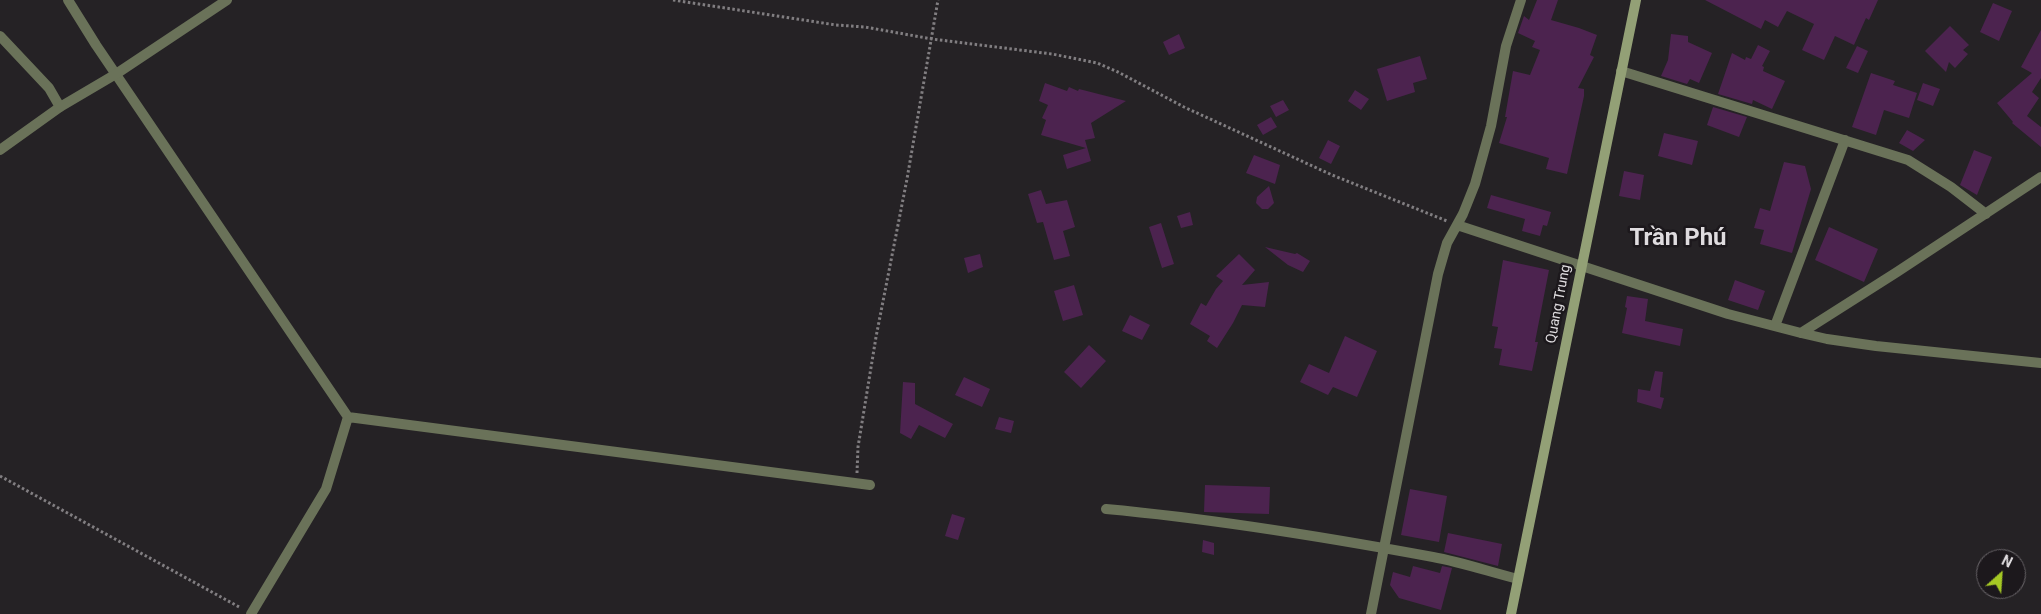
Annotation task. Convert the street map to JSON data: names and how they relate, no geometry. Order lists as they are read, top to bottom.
{
  "streets": {
    "main road": ["Quang Trung"]
  },
  "districts": ["Trần Phú"],
  "north": "top right"
}
